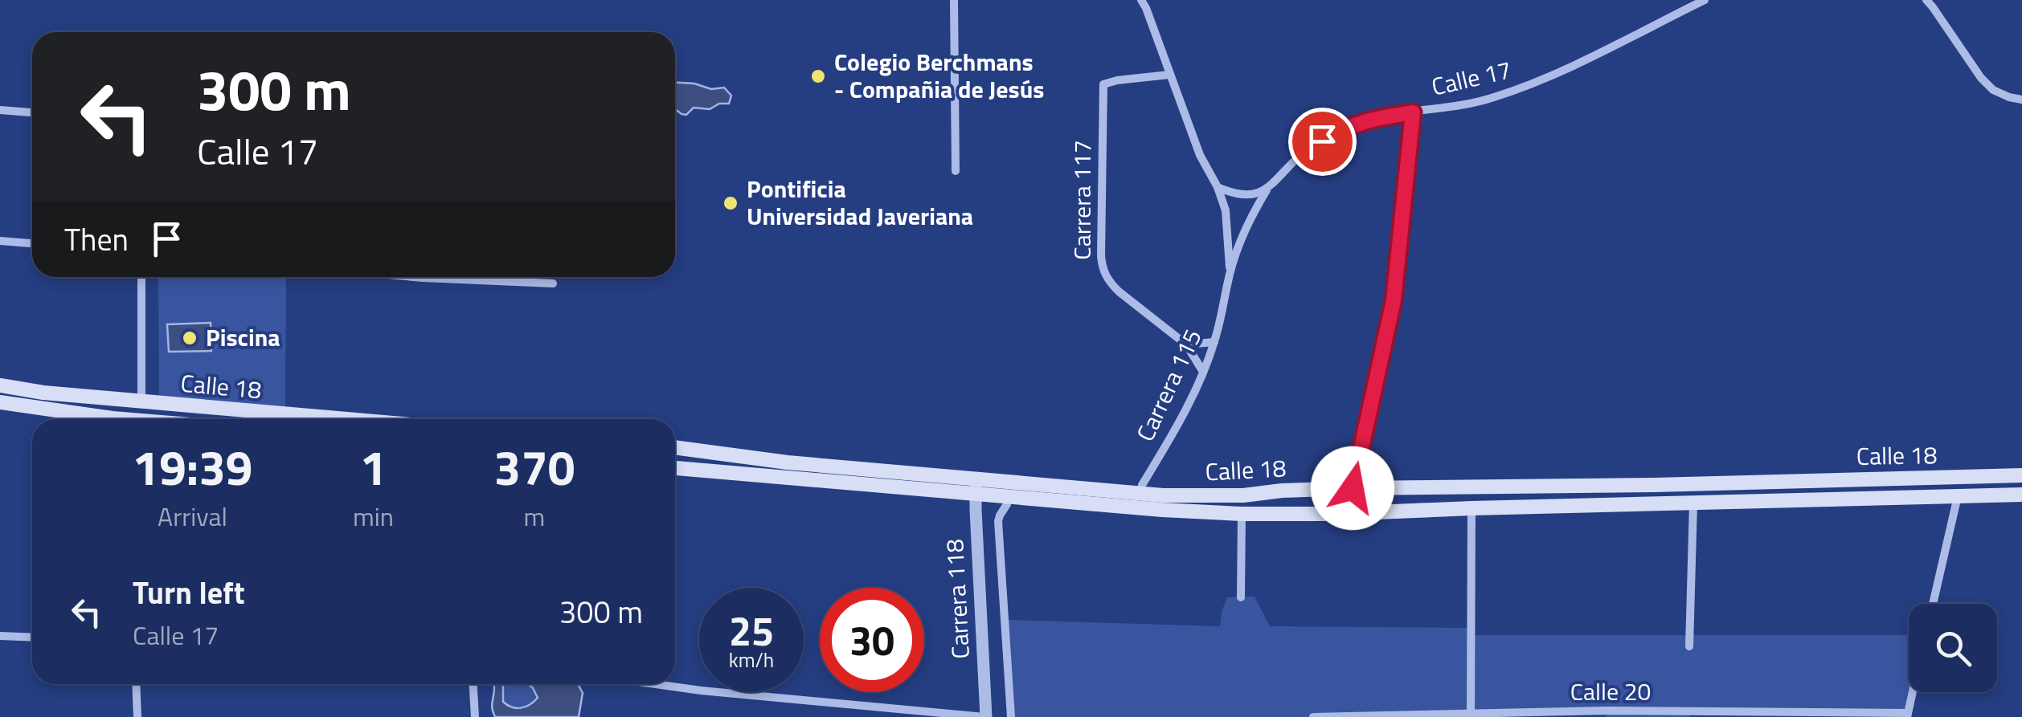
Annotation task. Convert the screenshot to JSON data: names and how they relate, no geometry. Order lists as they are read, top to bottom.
{
  "streets": {
    "main road": ["Calle 18"],
    "street": [
      "Calle 17",
      "Carrera 117",
      "Carrera 115",
      "Carrera 118",
      "Calle 20"
    ]
  },
  "crossings": [
    ["Calle 17", "Carrera 115"],
    ["Carrera 117", "Carrera 115"],
    ["Carrera 115", "Calle 18"],
    ["Calle 18", "Carrera 118"]
  ],
  "places": ["Colegio Berchmans - Compañia de Jesús", "Pontificia Universidad Javeriana", "Piscina"],
  "page": {
    "turn": ["300 m", "Calle 17"],
    "then": "Then",
    "eta": [
      "19:39",
      "Arrival",
      "1",
      "min",
      "370",
      "m"
    ],
    "list": [
      {
        "name": "Turn left",
        "note": "Calle 17",
        "value": "300 m"
      }
    ],
    "speed": "25 km/h",
    "limit": "30"
  }
}
